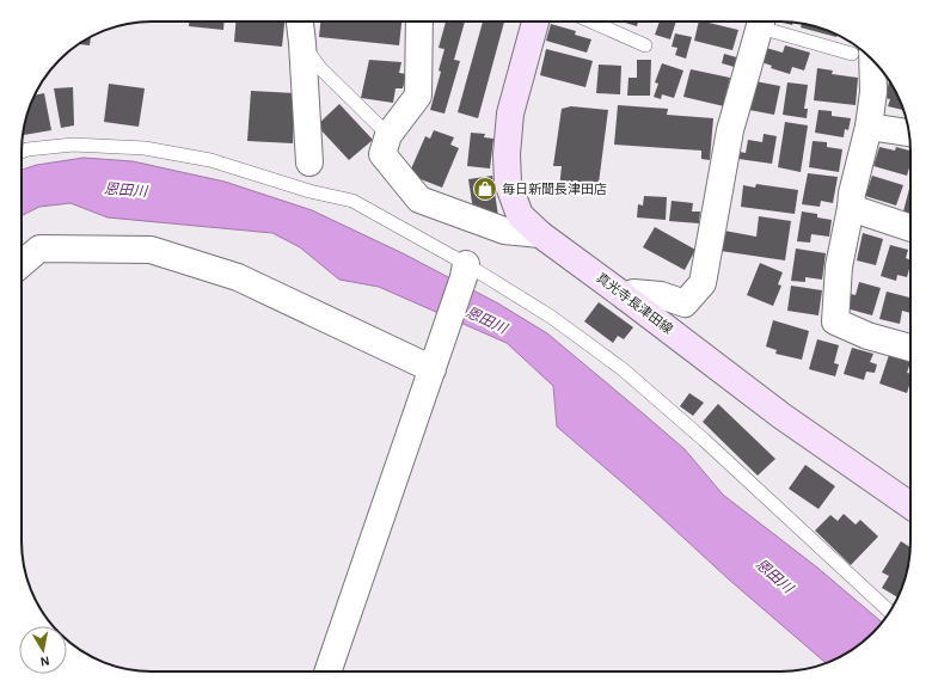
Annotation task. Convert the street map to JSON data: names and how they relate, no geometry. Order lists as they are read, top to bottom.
{
  "streets": {
    "main road": ["真光寺長津田線"]
  },
  "water": ["恩田川"],
  "places": {
    "shop": ["毎日新聞長津田店"]
  },
  "north": "bottom"
}
